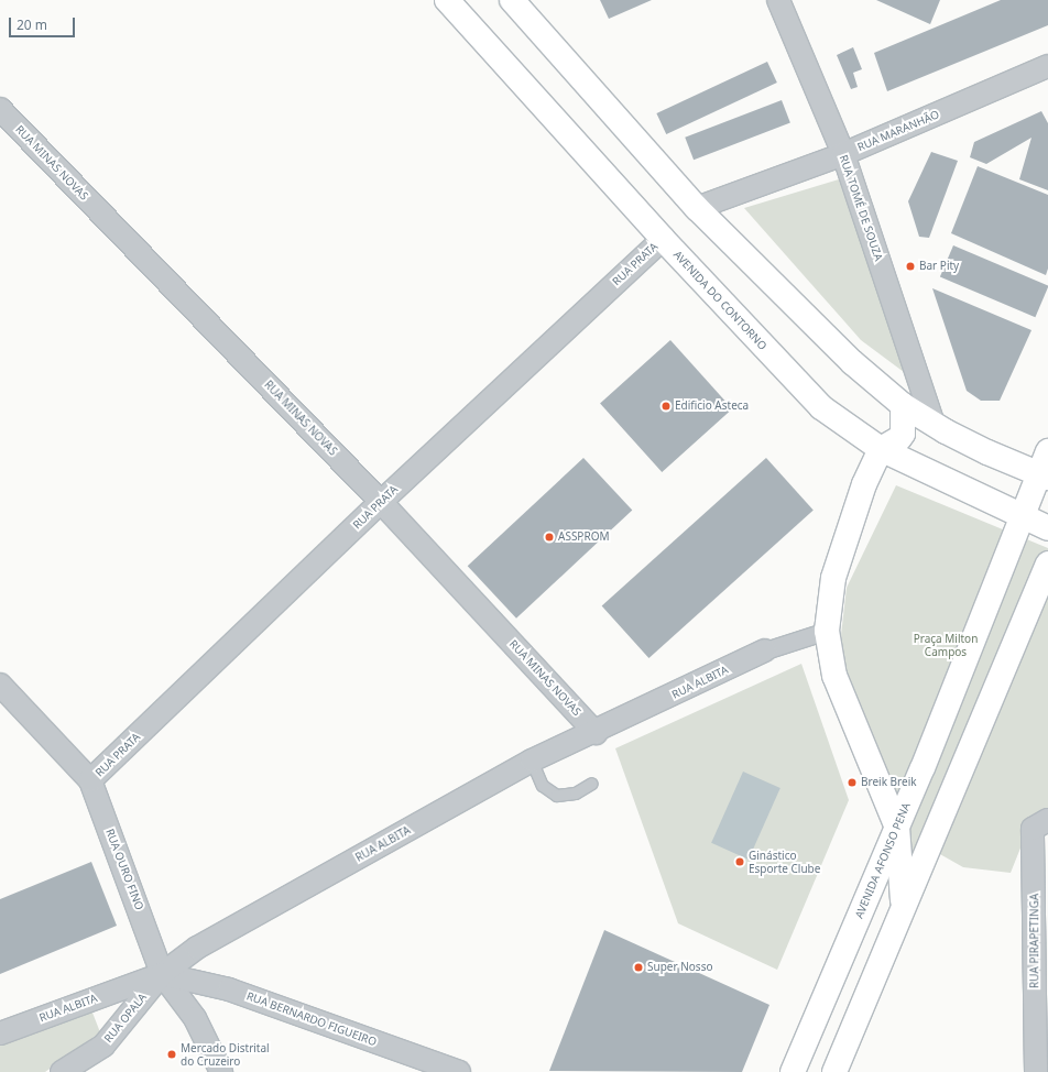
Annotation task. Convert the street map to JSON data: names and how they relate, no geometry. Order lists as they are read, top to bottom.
{
  "streets": {
    "main road": ["AVENIDA DO CONTORNO", "AVENIDA AFONSO PENA"],
    "street": [
      "RUA MARANHÃO",
      "RUA MINAS NOVAS",
      "RUA TOMÉ DE SOUZA",
      "RUA PRATA",
      "RUA ALBITA",
      "RUA OURO FINO",
      "RUA PIRAPETINGA",
      "RUA OPALA",
      "RUA BERNARDO FIGUEIRO"
    ]
  },
  "crossings": [
    ["RUA MARANHÃO", "RUA TOMÉ DE SOUZA"],
    ["RUA MINAS NOVAS", "RUA PRATA"],
    ["RUA MINAS NOVAS", "RUA ALBITA"],
    ["RUA PRATA", "AVENIDA DO CONTORNO"],
    ["RUA PRATA", "RUA OURO FINO"],
    ["AVENIDA DO CONTORNO", "AVENIDA AFONSO PENA"],
    ["RUA ALBITA", "RUA OURO FINO"],
    ["RUA ALBITA", "RUA OPALA"],
    ["RUA ALBITA", "RUA BERNARDO FIGUEIRO"],
    ["RUA OURO FINO", "RUA OPALA"],
    ["RUA OURO FINO", "RUA BERNARDO FIGUEIRO"],
    ["RUA OPALA", "RUA BERNARDO FIGUEIRO"]
  ],
  "parks": ["Praça Milton Campos"],
  "places": [
    "Bar Pity",
    "Edificio Asteca",
    "ASSPROM",
    "Breik Breik",
    "Ginástico Esporte Clube",
    "Super Nosso",
    "Mercado Distrital do Cruzeiro"
  ],
  "scale_bar": "20 m"
}
